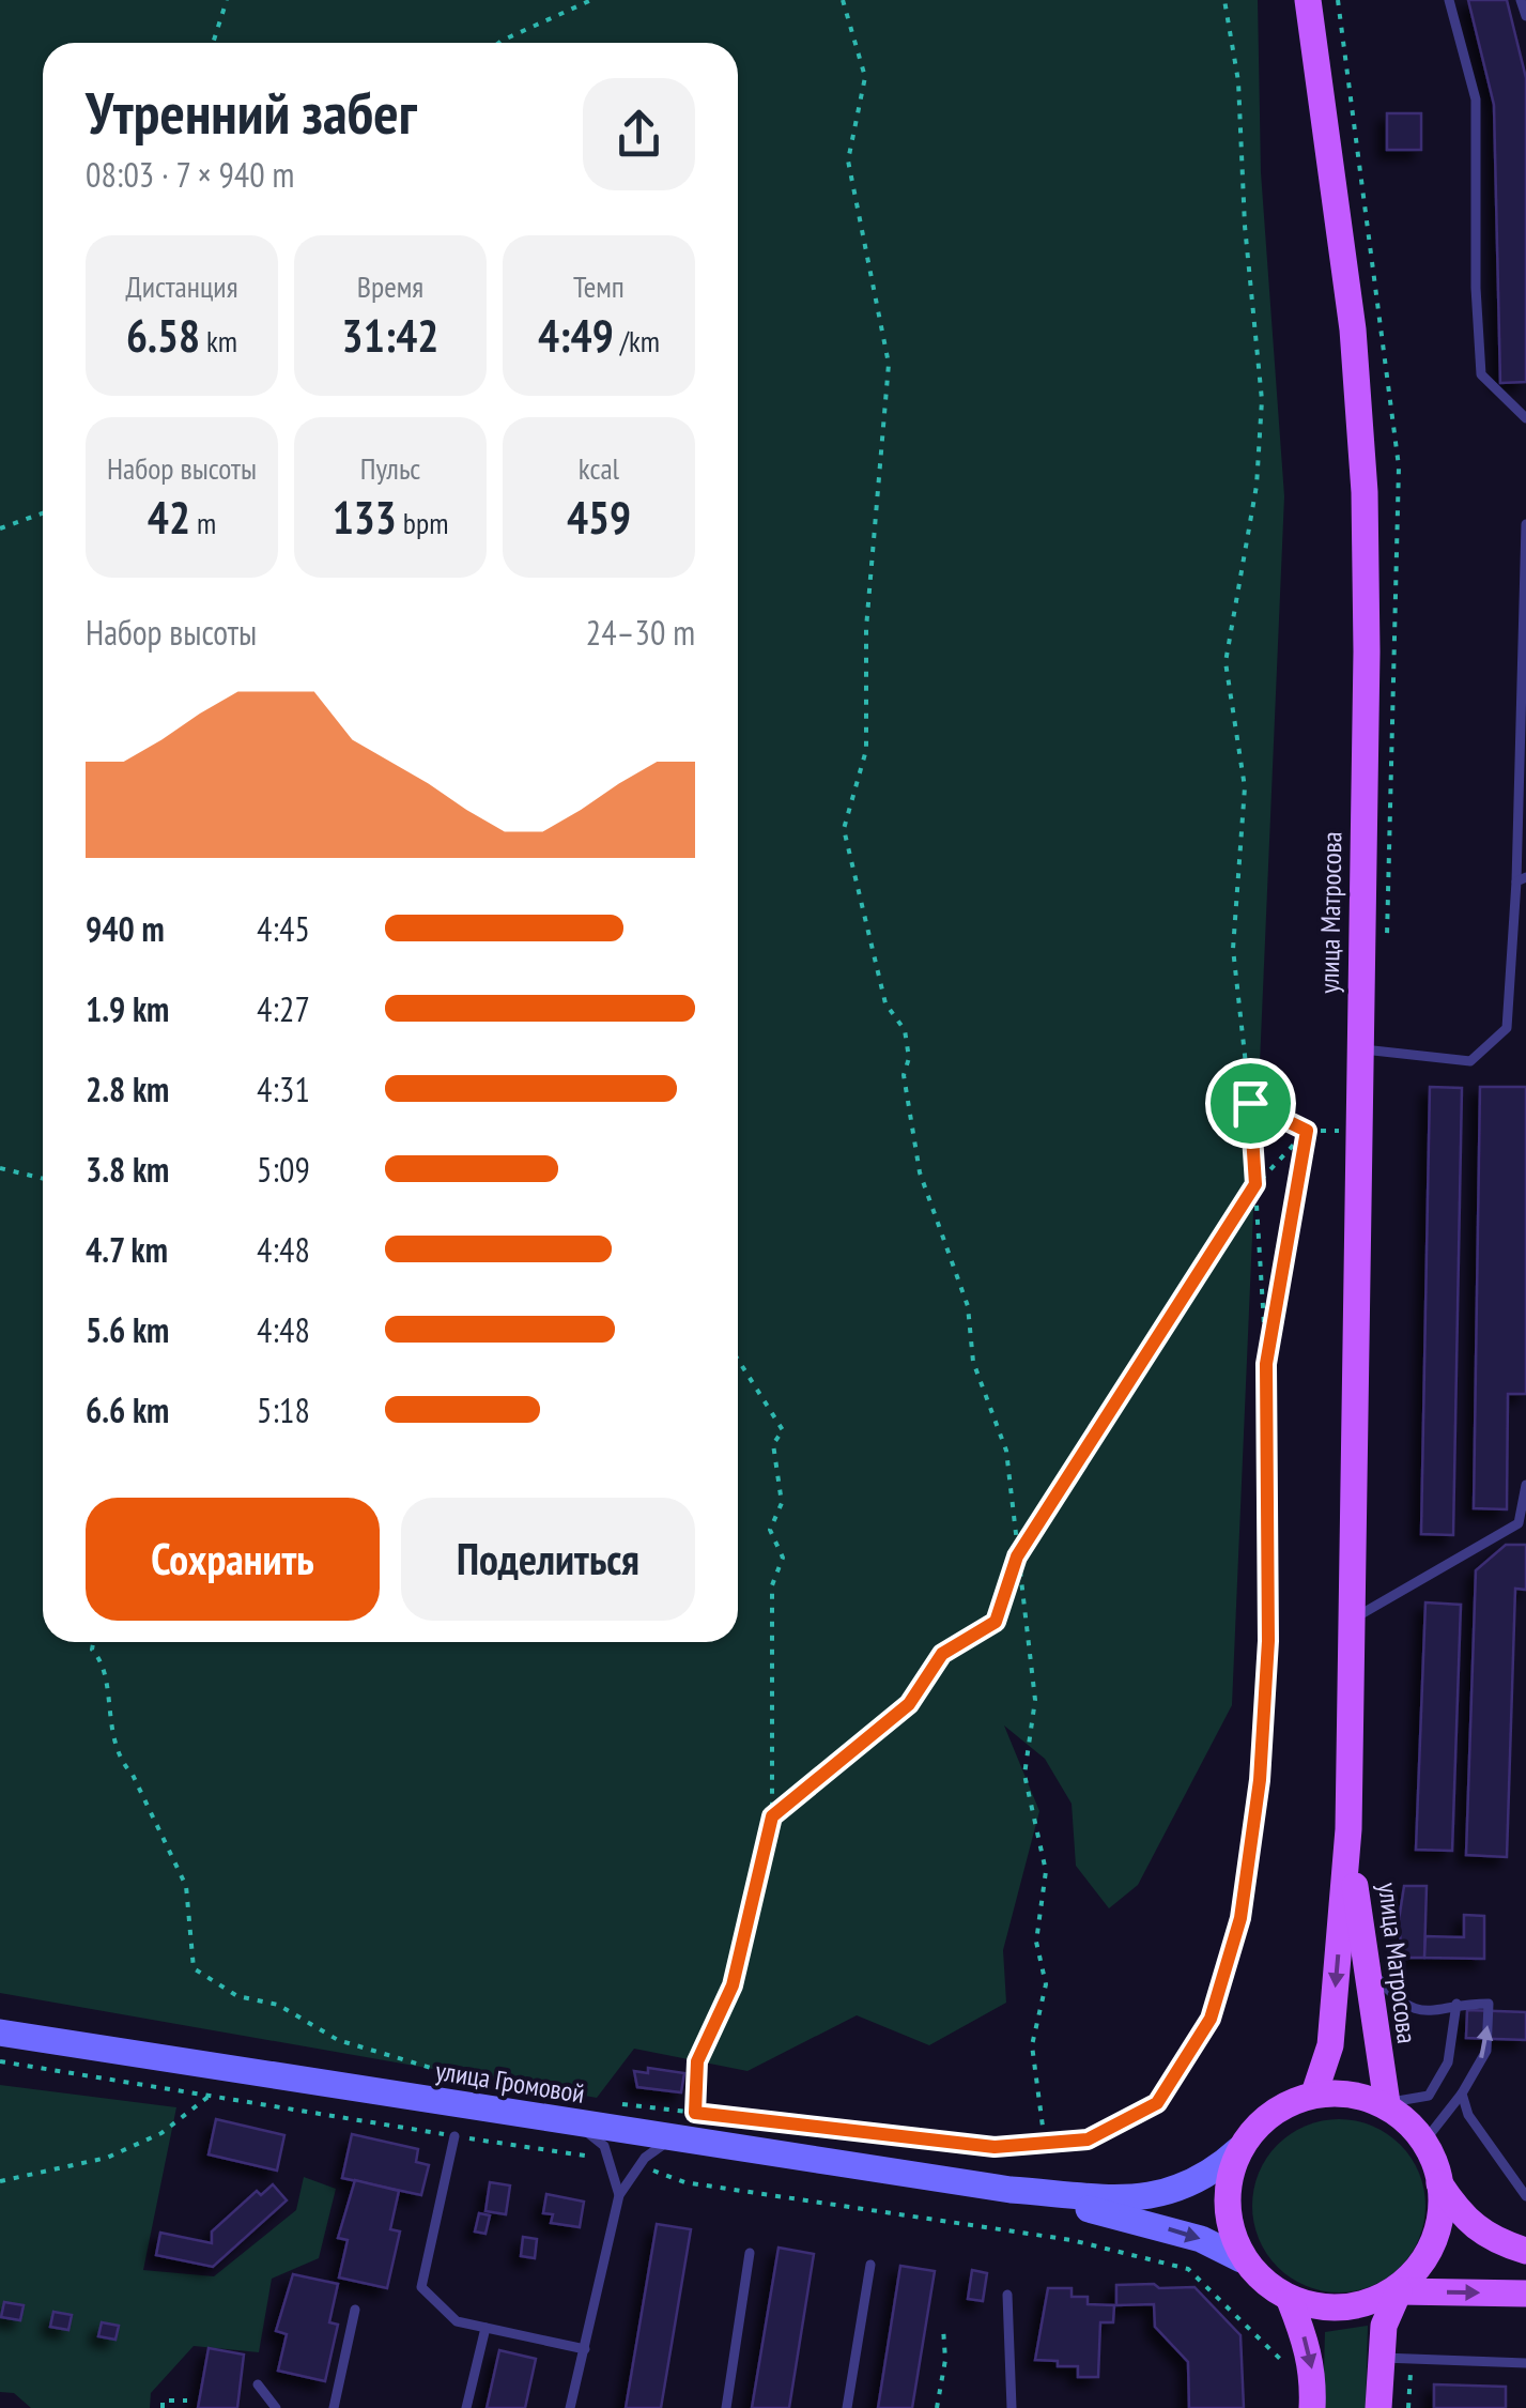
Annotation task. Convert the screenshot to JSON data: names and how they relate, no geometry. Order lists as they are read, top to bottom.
{
  "streets": {
    "main road": ["улица Матросова", "улица Громовой"]
  },
  "crossings": [
    ["улица Матросова", "улица Громовой"]
  ],
  "page": {
    "heading": ["Утренний забег", "08:03 · 7 × 940 m"],
    "stats": [
      ["Дистанция", "6.58 km"],
      ["Время", "31:42"],
      ["Темп", "4:49 /km"],
      ["Набор высоты", "42 m"],
      ["Пульс", "133 bpm"],
      ["kcal", "459"]
    ],
    "chart": ["Набор высоты", "24–30 m"],
    "list": [
      {
        "name": "940 m",
        "note": "4:45"
      },
      {
        "name": "1.9 km",
        "note": "4:27"
      },
      {
        "name": "2.8 km",
        "note": "4:31"
      },
      {
        "name": "3.8 km",
        "note": "5:09"
      },
      {
        "name": "4.7 km",
        "note": "4:48"
      },
      {
        "name": "5.6 km",
        "note": "4:48"
      },
      {
        "name": "6.6 km",
        "note": "5:18"
      }
    ],
    "buttons": ["Сохранить", "Поделиться"]
  }
}
